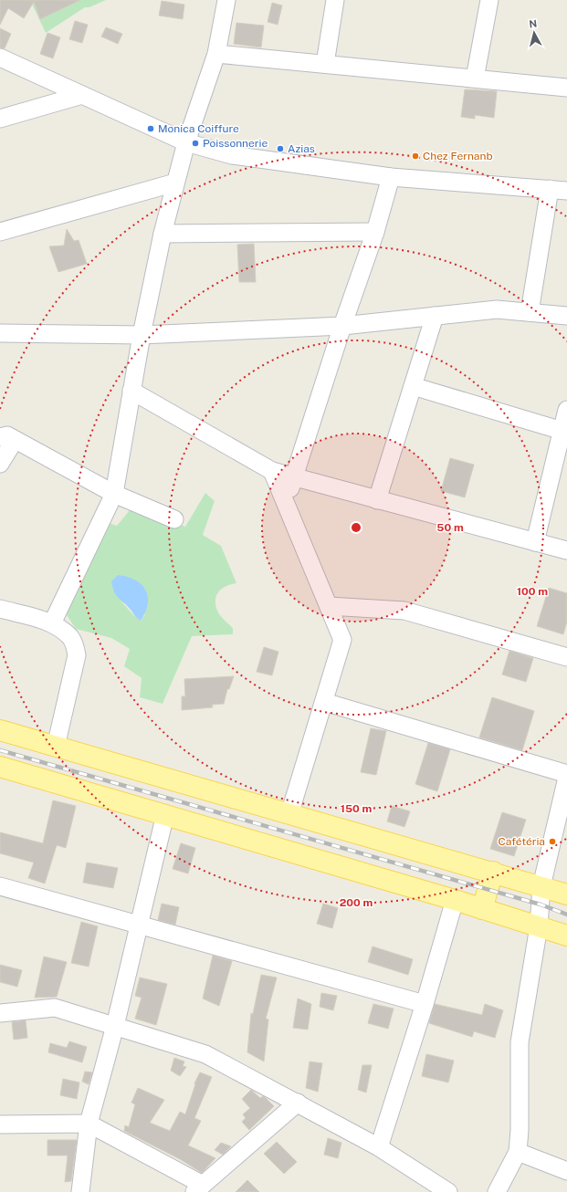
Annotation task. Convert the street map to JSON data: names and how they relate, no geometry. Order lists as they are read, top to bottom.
{
  "places": [
    "Monica Coiffure",
    "Poissonnerie",
    "Azias",
    "Chez Fernanb",
    "Cafétéria"
  ],
  "north": "top",
  "rings": [
    "50 m",
    "100 m",
    "150 m",
    "200 m"
  ]
}
